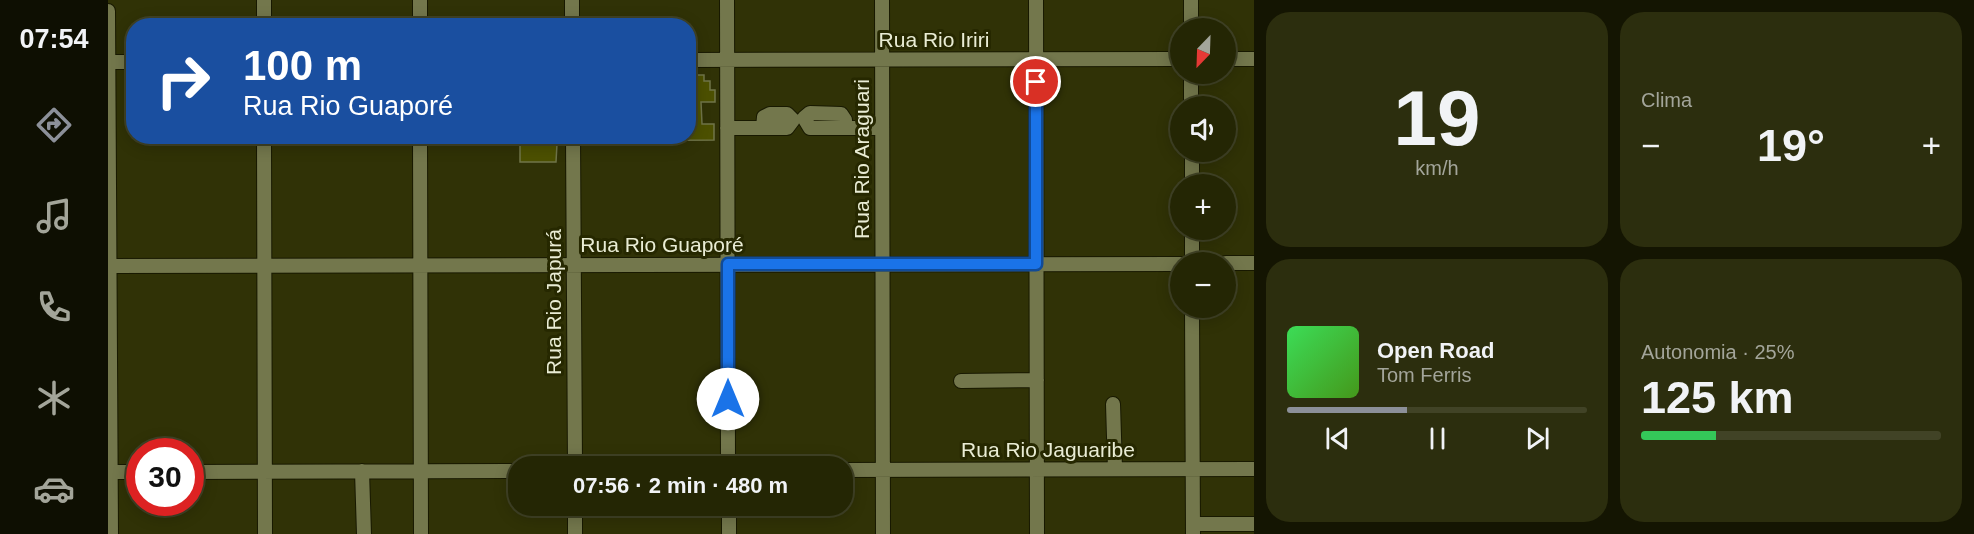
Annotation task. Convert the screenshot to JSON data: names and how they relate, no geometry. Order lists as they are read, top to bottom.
{
  "streets": {
    "street": [
      "Rua Rio Iriri",
      "Rua Rio Araguari",
      "Rua Rio Guaporé",
      "Rua Rio Japurá",
      "Rua Rio Jaguaribe"
    ]
  },
  "crossings": [
    ["Rua Rio Iriri", "Rua Rio Araguari"],
    ["Rua Rio Araguari", "Rua Rio Guaporé"],
    ["Rua Rio Araguari", "Rua Rio Jaguaribe"],
    ["Rua Rio Guaporé", "Rua Rio Japurá"]
  ],
  "north": "bottom left",
  "page": {
    "tabs": "07:54",
    "tile": [
      ["19", "km/h"],
      "Clima",
      ["Autonomia · 25%", "125 km"]
    ],
    "map_buttons": ["+", "−"],
    "turn": ["100 m", "Rua Rio Guaporé"],
    "heat": ["−", "19°", "+"],
    "song": ["Open Road", "Tom Ferris"],
    "limit": "30",
    "trip": "07:56 · 2 min · 480 m"
  }
}
